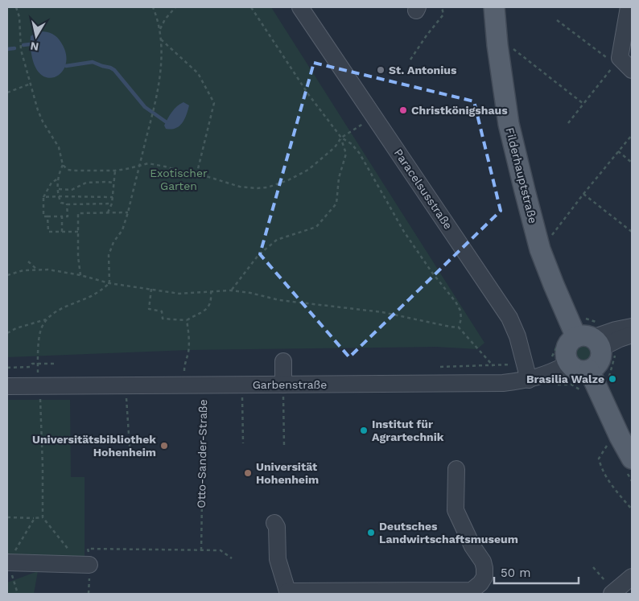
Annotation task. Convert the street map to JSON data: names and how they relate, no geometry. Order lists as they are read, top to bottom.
{
  "streets": {
    "main road": ["Filderhauptstraße"],
    "street": ["Paracelsusstraße", "Garbenstraße"],
    "path": ["Otto-Sander-Straße"]
  },
  "crossings": [
    ["Filderhauptstraße", "Garbenstraße"],
    ["Paracelsusstraße", "Garbenstraße"],
    ["Garbenstraße", "Otto-Sander-Straße"]
  ],
  "parks": ["Exotischer Garten"],
  "places": [
    "St. Antonius",
    "Christkönigshaus",
    "Brasilia Walze",
    "Institut für Agrartechnik",
    "Universitätsbibliothek Hohenheim",
    "Universität Hohenheim",
    "Deutsches Landwirtschaftsmuseum"
  ],
  "scale_bar": "50 m",
  "north": "bottom"
}
